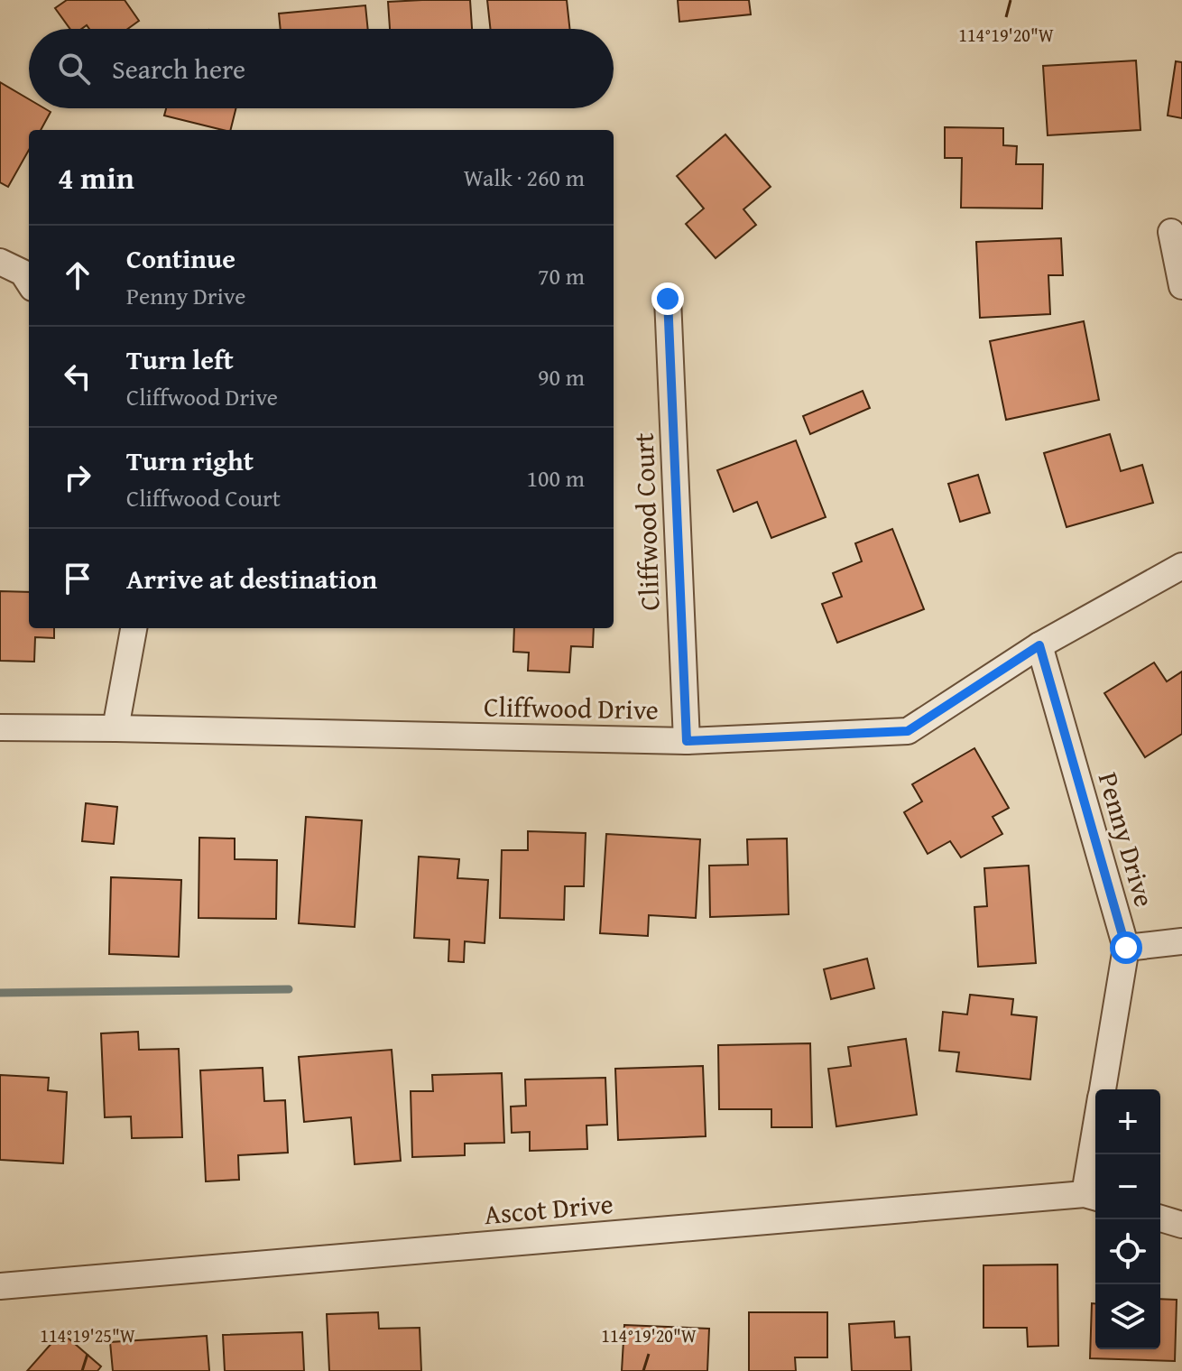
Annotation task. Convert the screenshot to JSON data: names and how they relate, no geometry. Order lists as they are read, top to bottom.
{
  "streets": {
    "street": [
      "Cliffwood Court",
      "Cliffwood Drive",
      "Penny Drive",
      "Ascot Drive"
    ]
  },
  "crossings": [
    ["Cliffwood Court", "Cliffwood Drive"],
    ["Cliffwood Drive", "Penny Drive"],
    ["Penny Drive", "Ascot Drive"]
  ],
  "page": {
    "search": "Search here",
    "heading": ["4 min", "Walk · 260 m"],
    "list": [
      ["Continue", "Penny Drive", "70 m"],
      ["Turn left", "Cliffwood Drive", "90 m"],
      ["Turn right", "Cliffwood Court", "100 m"],
      "Arrive at destination"
    ],
    "map_buttons": ["+", "−"]
  },
  "coordinates": ["114°19'20\"W", "114°19'25\"W"]
}
